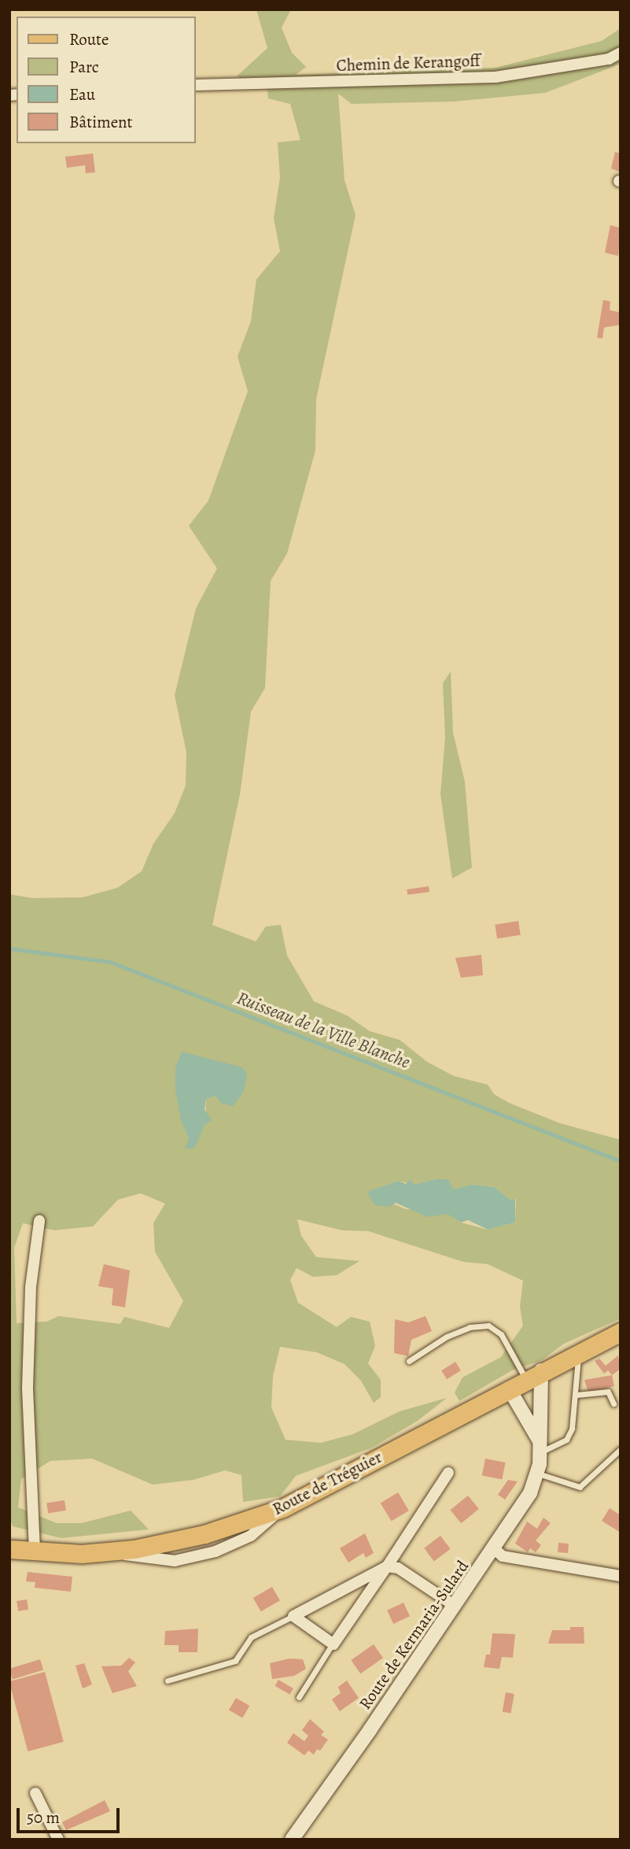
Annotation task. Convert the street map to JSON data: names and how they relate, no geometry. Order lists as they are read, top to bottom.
{
  "streets": {
    "main road": ["Route de Tréguier"],
    "street": ["Chemin de Kerangoff", "Route de Kermaria-Sulard"]
  },
  "crossings": [
    ["Route de Tréguier", "Route de Kermaria-Sulard"]
  ],
  "water": ["Ruisseau de la Ville Blanche"],
  "legend": [
    "Route",
    "Parc",
    "Eau",
    "Bâtiment"
  ],
  "scale_bar": "50 m"
}
